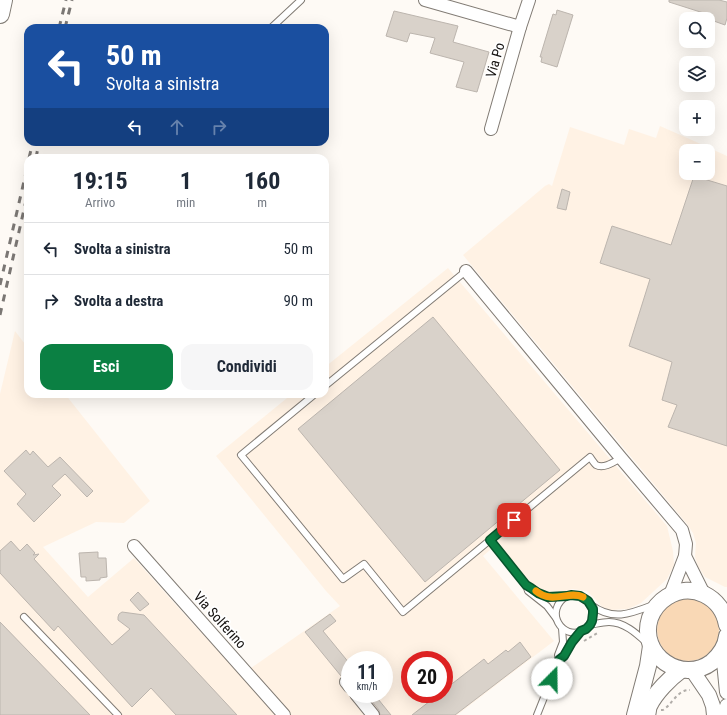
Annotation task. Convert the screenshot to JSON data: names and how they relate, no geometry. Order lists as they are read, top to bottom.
{
  "streets": {
    "street": ["Via Po", "Via Solferino"]
  },
  "page": {
    "map_buttons": ["+", "−"],
    "turn": ["50 m", "Svolta a sinistra"],
    "eta": [
      "19:15",
      "Arrivo",
      "1",
      "min",
      "160",
      "m"
    ],
    "list": [
      {
        "name": "Svolta a sinistra",
        "value": "50 m"
      },
      {
        "name": "Svolta a destra",
        "value": "90 m"
      }
    ],
    "buttons": ["Esci", "Condividi"],
    "speed": "11 km/h",
    "limit": "20"
  }
}
